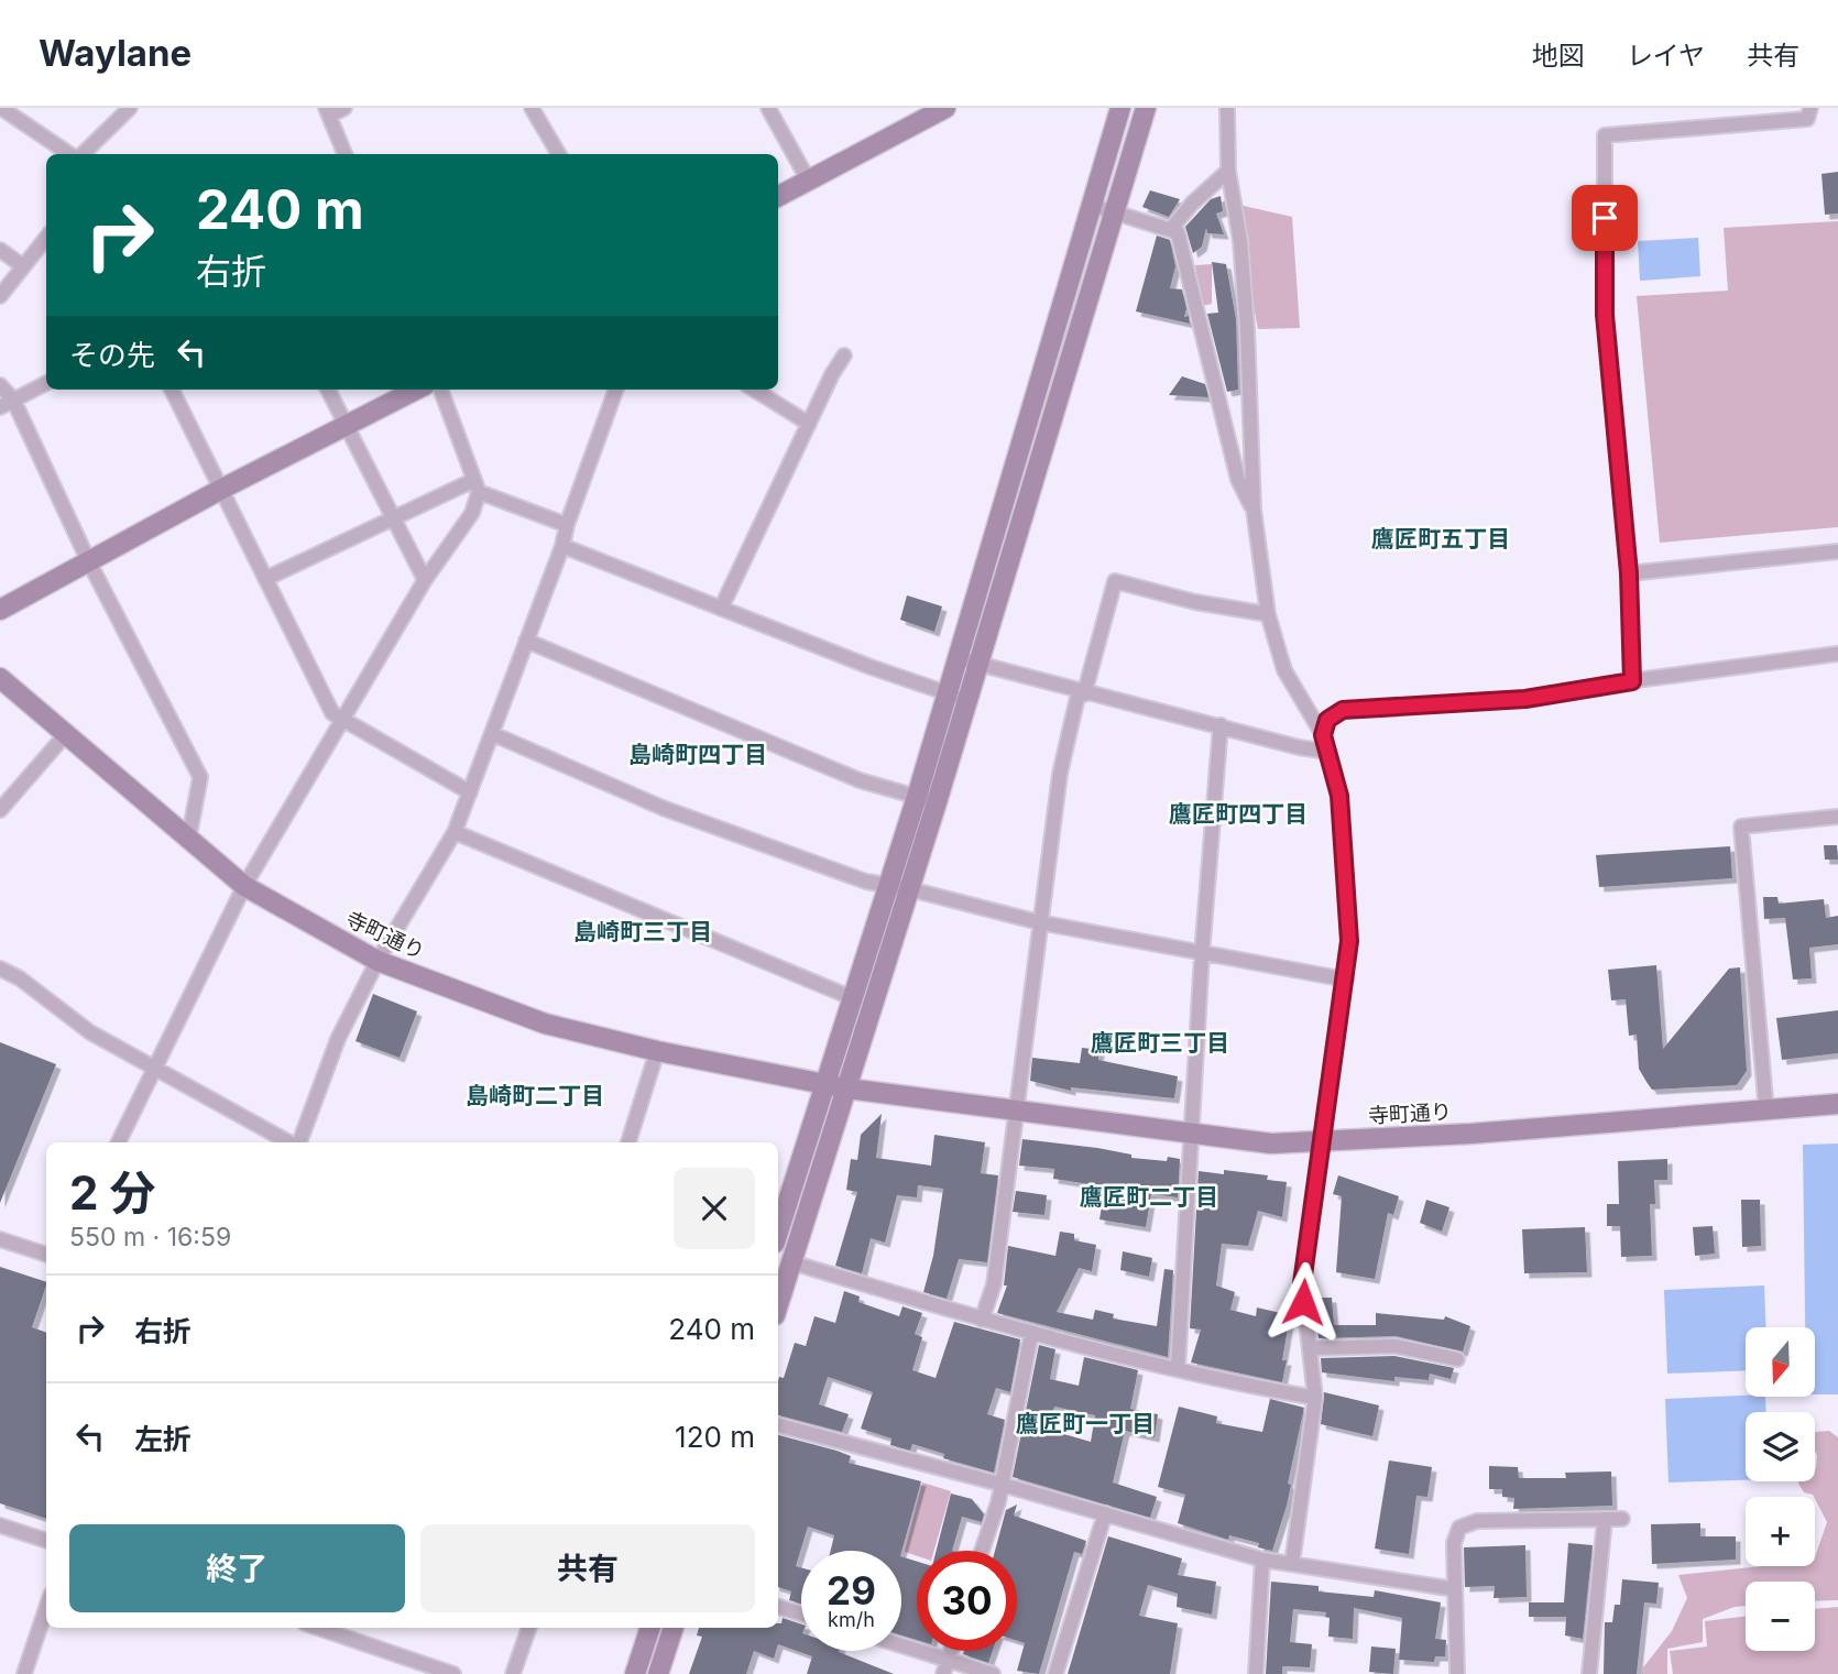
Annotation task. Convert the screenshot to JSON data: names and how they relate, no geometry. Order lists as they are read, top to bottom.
{
  "streets": {
    "street": ["寺町通り"]
  },
  "districts": [
    "鷹匠町五丁目",
    "島崎町四丁目",
    "鷹匠町四丁目",
    "島崎町三丁目",
    "鷹匠町三丁目",
    "島崎町二丁目",
    "鷹匠町二丁目",
    "鷹匠町一丁目"
  ],
  "north": "bottom",
  "page": {
    "header": "Waylane",
    "nav": ["地図", "レイヤ", "共有"],
    "turn": ["240 m", "右折"],
    "then": "その先",
    "heading": ["2 分", "550 m · 16:59"],
    "list": [
      {
        "name": "右折",
        "value": "240 m"
      },
      {
        "name": "左折",
        "value": "120 m"
      }
    ],
    "map_buttons": ["+", "−"],
    "buttons": ["終了", "共有"],
    "speed": "29 km/h",
    "limit": "30"
  }
}
